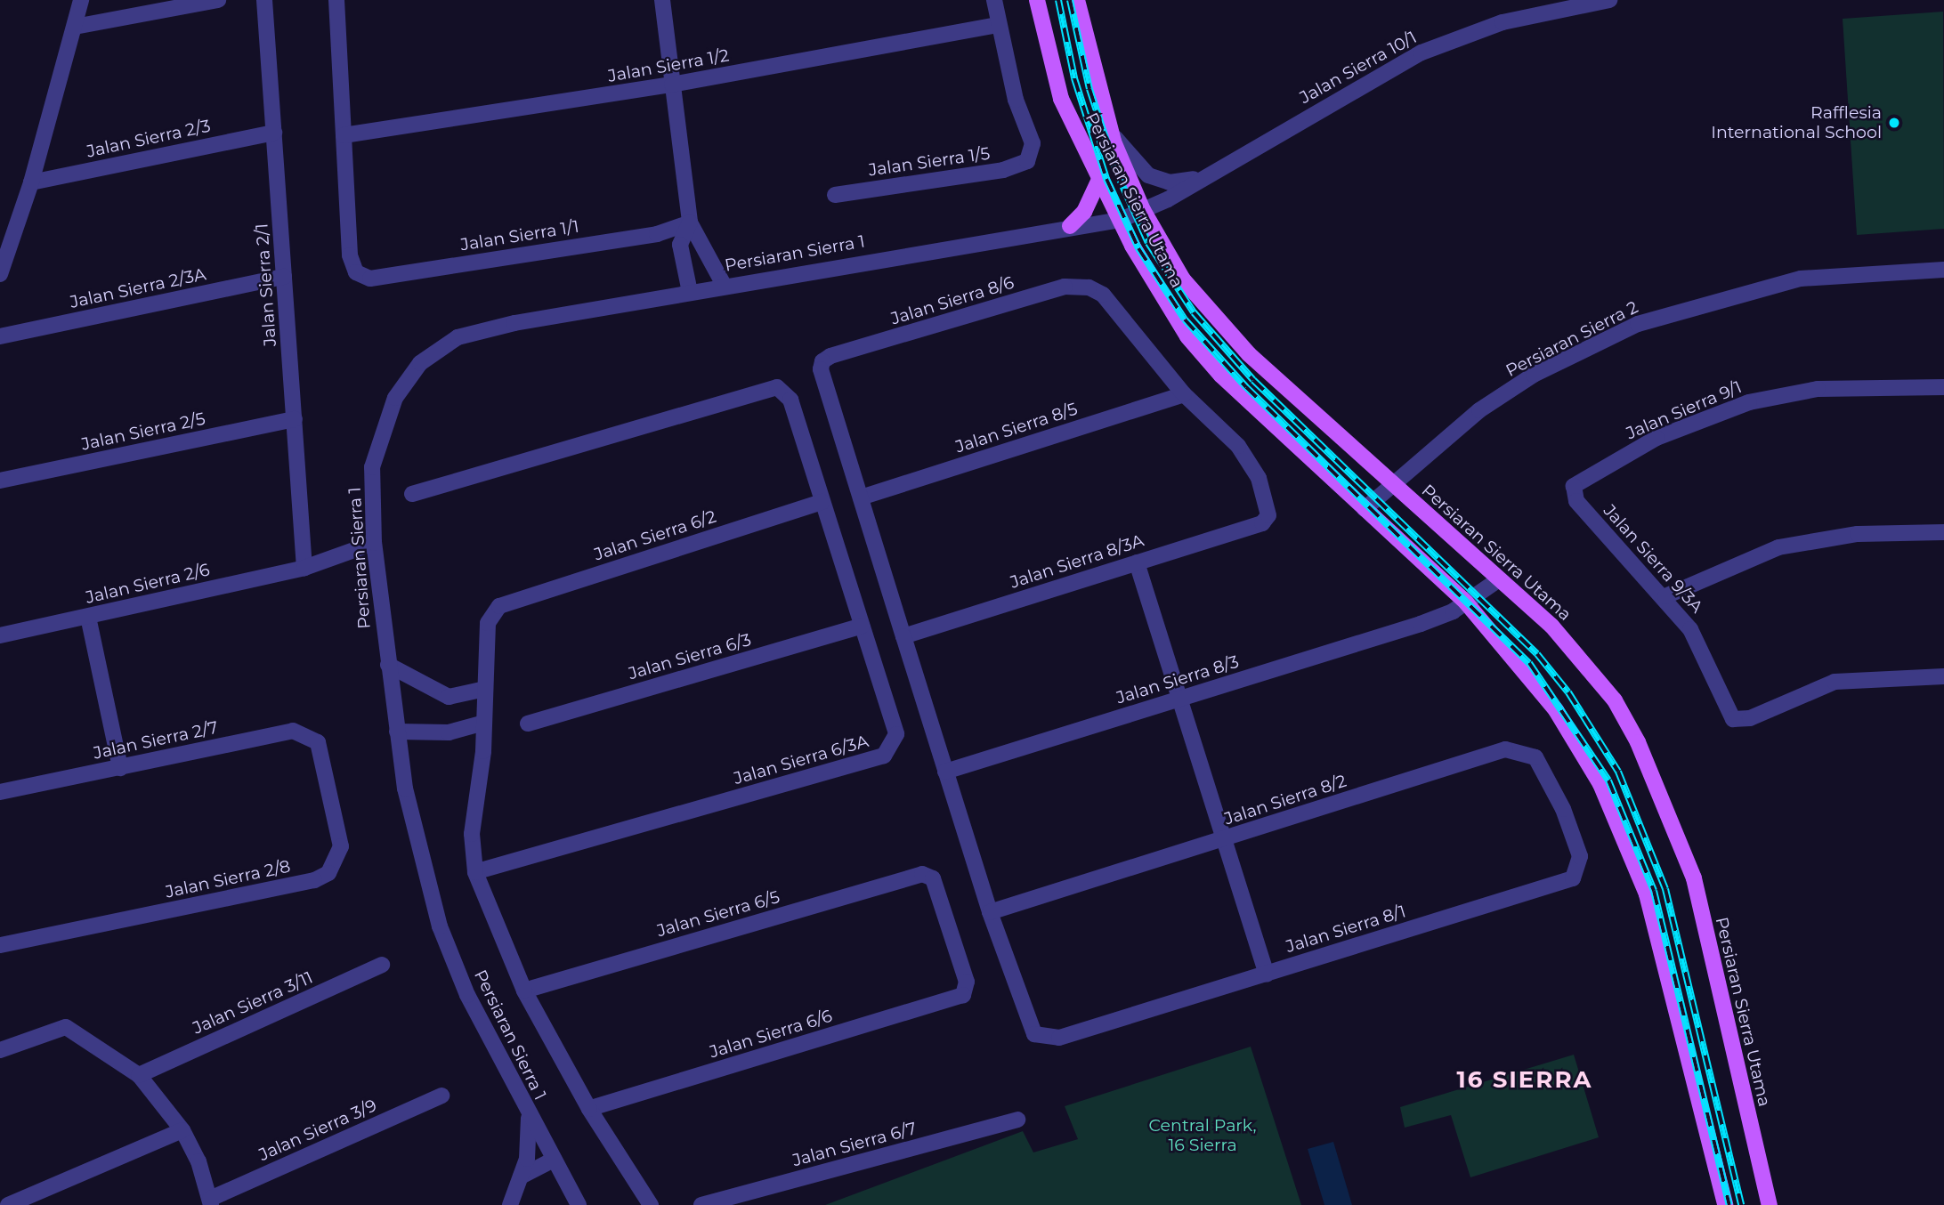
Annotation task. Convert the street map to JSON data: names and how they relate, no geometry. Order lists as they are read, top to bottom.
{
  "streets": {
    "main road": ["Persiaran Sierra Utama"],
    "street": [
      "Jalan Sierra 1/2",
      "Jalan Sierra 10/1",
      "Jalan Sierra 2/3",
      "Jalan Sierra 1/5",
      "Jalan Sierra 1/1",
      "Persiaran Sierra 1",
      "Jalan Sierra 2/1",
      "Jalan Sierra 2/3A",
      "Jalan Sierra 8/6",
      "Persiaran Sierra 2",
      "Jalan Sierra 9/1",
      "Jalan Sierra 8/5",
      "Jalan Sierra 2/5",
      "Jalan Sierra 6/2",
      "Jalan Sierra 9/3A",
      "Jalan Sierra 8/3A",
      "Jalan Sierra 2/6",
      "Jalan Sierra 6/3",
      "Jalan Sierra 8/3",
      "Jalan Sierra 2/7",
      "Jalan Sierra 6/3A",
      "Jalan Sierra 8/2",
      "Jalan Sierra 2/8",
      "Jalan Sierra 6/5",
      "Jalan Sierra 8/1",
      "Jalan Sierra 3/11",
      "Jalan Sierra 6/6",
      "Jalan Sierra 3/9",
      "Jalan Sierra 6/7"
    ]
  },
  "crossings": [
    ["Jalan Sierra 1/2", "Jalan Sierra 1/5"],
    ["Jalan Sierra 1/2", "Jalan Sierra 1/1"],
    ["Jalan Sierra 10/1", "Persiaran Sierra Utama"],
    ["Jalan Sierra 10/1", "Persiaran Sierra 1"],
    ["Jalan Sierra 2/3", "Jalan Sierra 2/1"],
    ["Persiaran Sierra Utama", "Persiaran Sierra 1"],
    ["Persiaran Sierra Utama", "Persiaran Sierra 2"],
    ["Persiaran Sierra Utama", "Jalan Sierra 8/3"],
    ["Persiaran Sierra 1", "Jalan Sierra 2/6"],
    ["Jalan Sierra 2/1", "Jalan Sierra 2/3A"],
    ["Jalan Sierra 2/1", "Jalan Sierra 2/5"],
    ["Jalan Sierra 2/1", "Jalan Sierra 2/6"],
    ["Jalan Sierra 8/6", "Jalan Sierra 8/5"],
    ["Jalan Sierra 8/6", "Jalan Sierra 8/3A"],
    ["Jalan Sierra 9/1", "Jalan Sierra 9/3A"],
    ["Jalan Sierra 8/5", "Jalan Sierra 8/3A"],
    ["Jalan Sierra 6/2", "Jalan Sierra 6/3A"],
    ["Jalan Sierra 6/3", "Jalan Sierra 6/3A"],
    ["Jalan Sierra 2/7", "Jalan Sierra 2/8"],
    ["Jalan Sierra 8/2", "Jalan Sierra 8/1"],
    ["Jalan Sierra 6/5", "Jalan Sierra 6/6"]
  ],
  "districts": ["16 SIERRA"],
  "parks": ["Central Park, 16 Sierra"],
  "places": ["Rafflesia International School"]
}
